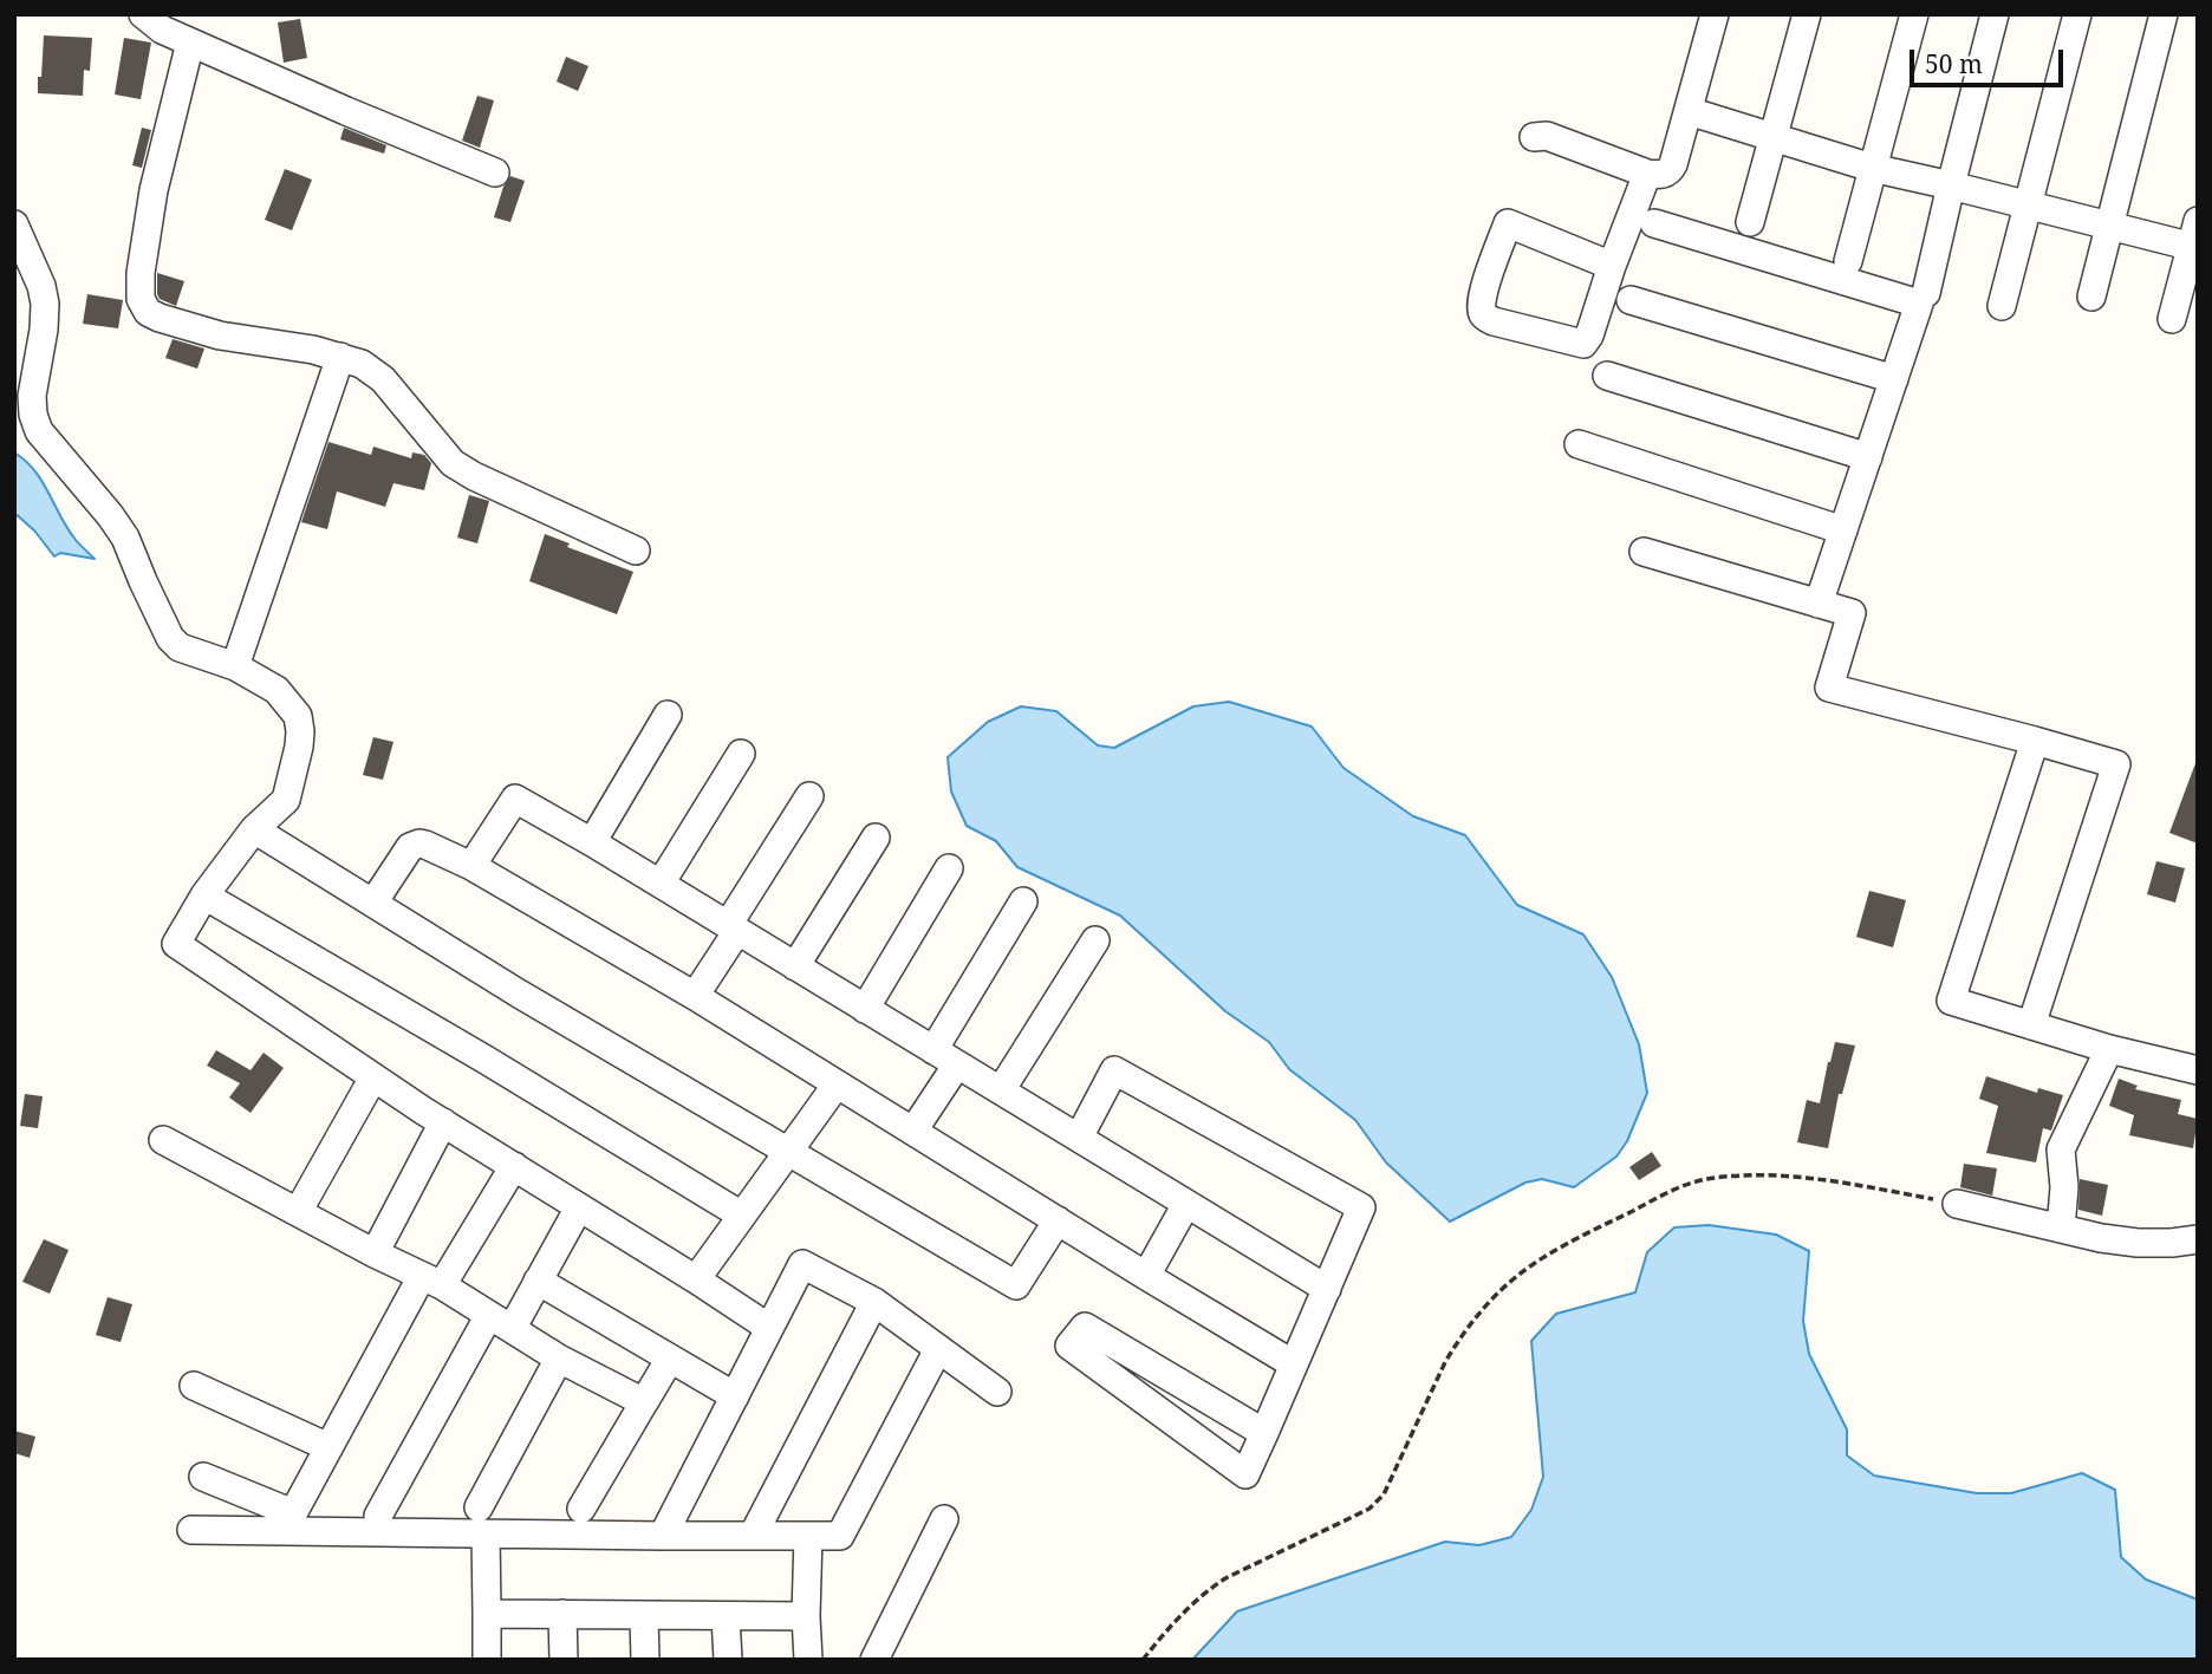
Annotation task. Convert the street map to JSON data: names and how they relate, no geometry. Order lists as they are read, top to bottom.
{
  "scale_bar": "50 m"
}
